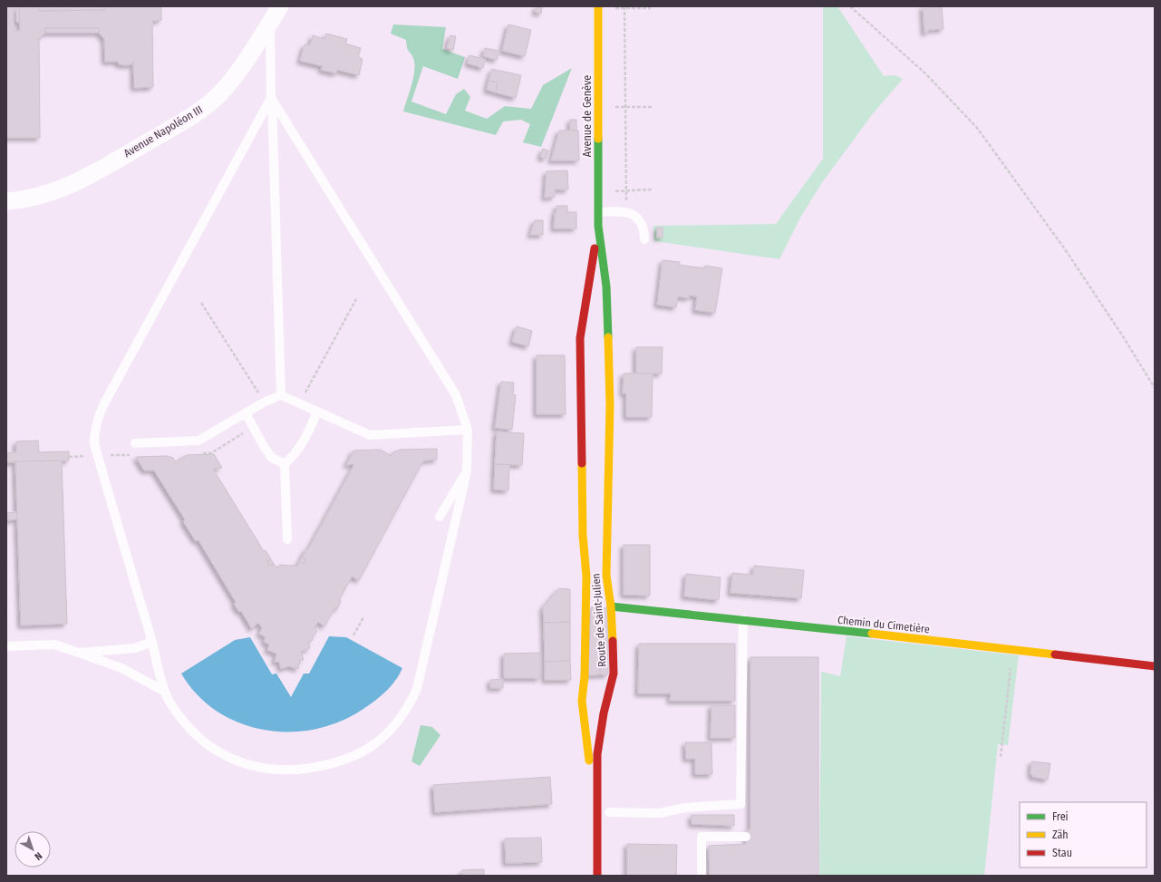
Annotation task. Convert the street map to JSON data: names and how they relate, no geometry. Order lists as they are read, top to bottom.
{
  "streets": {
    "main road": ["Avenue de Genève", "Route de Saint-Julien", "Chemin du Cimetière"],
    "street": ["Avenue Napoléon III"]
  },
  "crossings": [
    ["Avenue de Genève", "Route de Saint-Julien"],
    ["Route de Saint-Julien", "Chemin du Cimetière"]
  ],
  "legend": ["Frei", "Zäh", "Stau"],
  "north": "bottom right"
}
